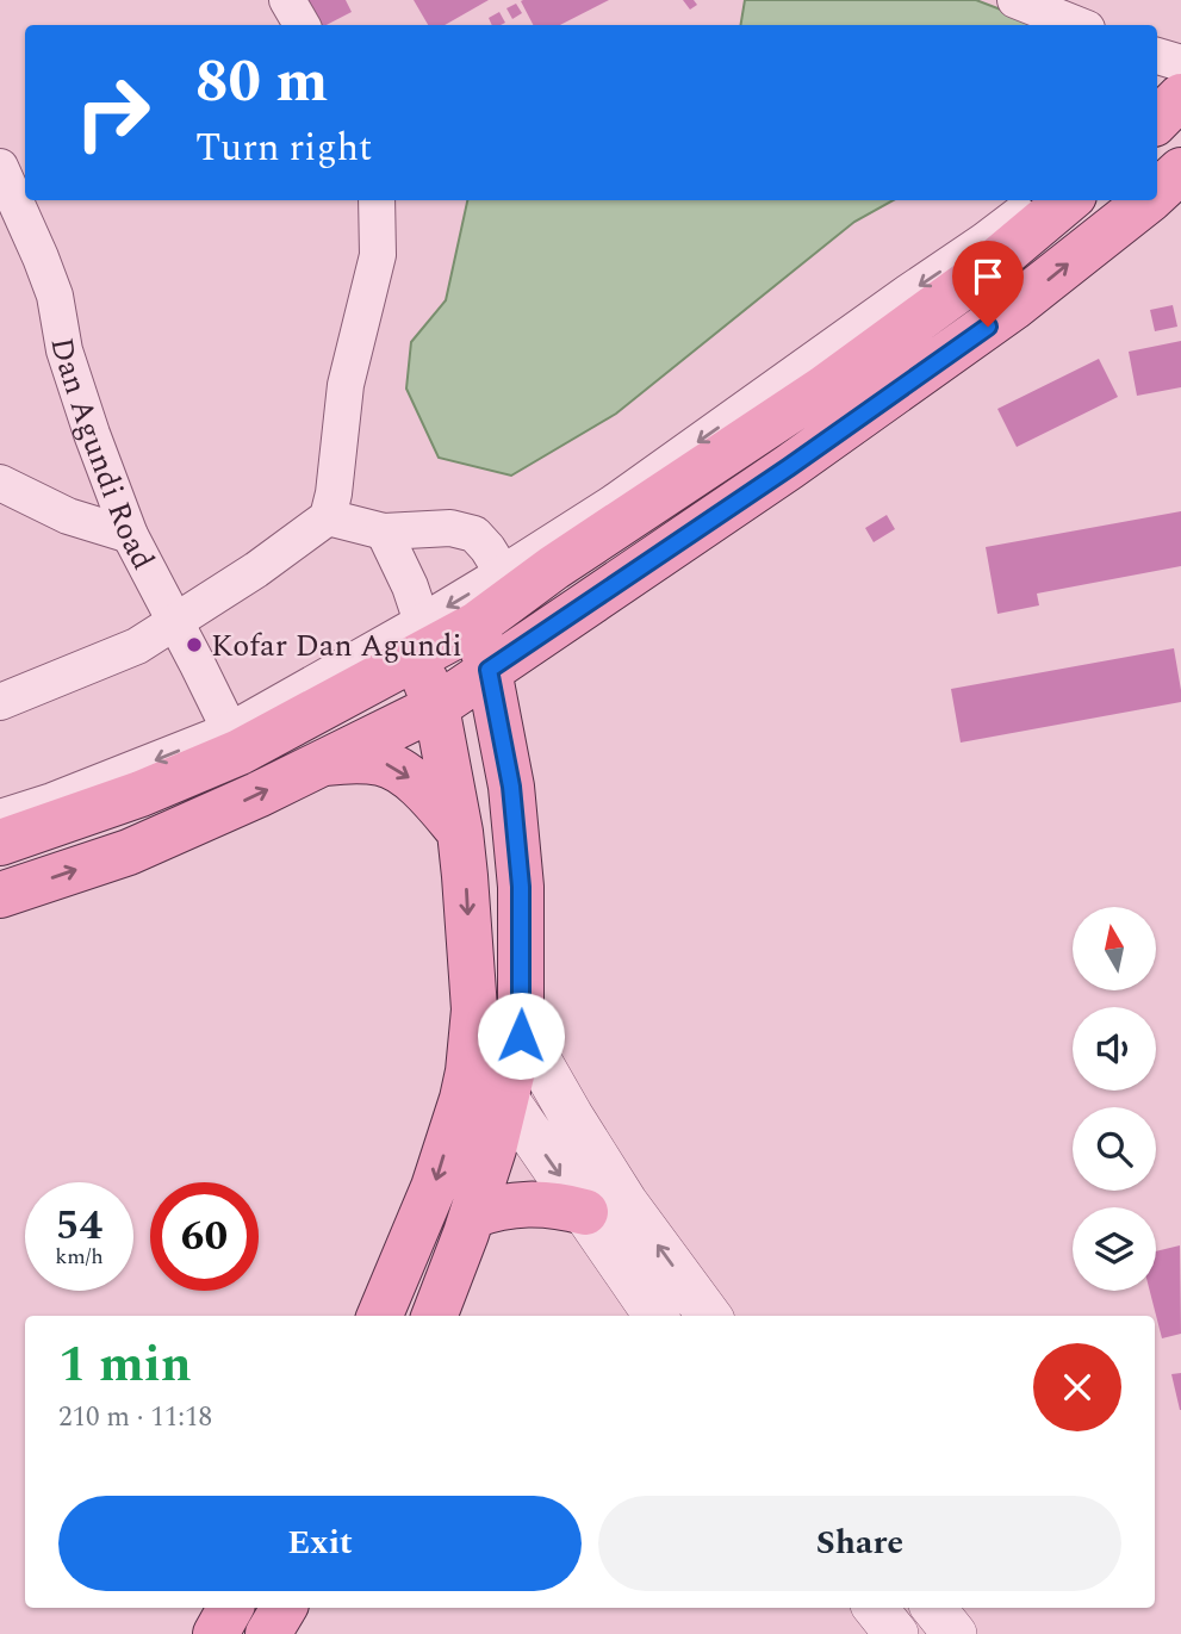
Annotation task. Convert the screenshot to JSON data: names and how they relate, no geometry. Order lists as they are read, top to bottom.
{
  "streets": {
    "street": ["Dan Agundi Road"]
  },
  "places": ["Kofar Dan Agundi"],
  "north": "top",
  "page": {
    "turn": ["80 m", "Turn right"],
    "speed": "54 km/h",
    "limit": "60",
    "heading": ["1 min", "210 m · 11:18"],
    "buttons": ["Exit", "Share"]
  }
}
